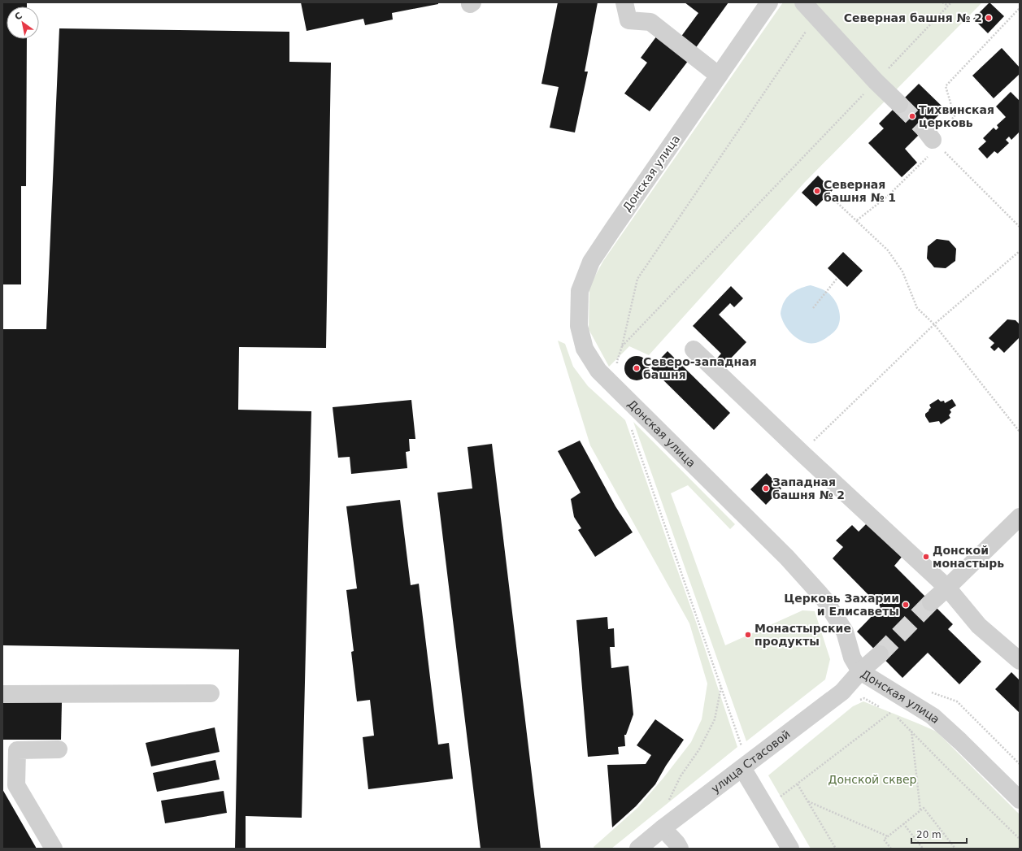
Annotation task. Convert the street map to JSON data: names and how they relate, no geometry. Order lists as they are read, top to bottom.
{
  "streets": {
    "street": ["Донская улица", "улица Стасовой"]
  },
  "crossings": [
    ["Донская улица", "улица Стасовой"]
  ],
  "parks": ["Донской сквер"],
  "places": [
    "Северная башня № 2",
    "Тихвинская церковь",
    "Северная башня № 1",
    "Северо-западная башня",
    "Западная башня № 2",
    "Донской монастырь",
    "Церковь Захарии и Елисаветы",
    "Монастырские продукты"
  ],
  "scale_bar": "20 m",
  "north": "top left"
}
